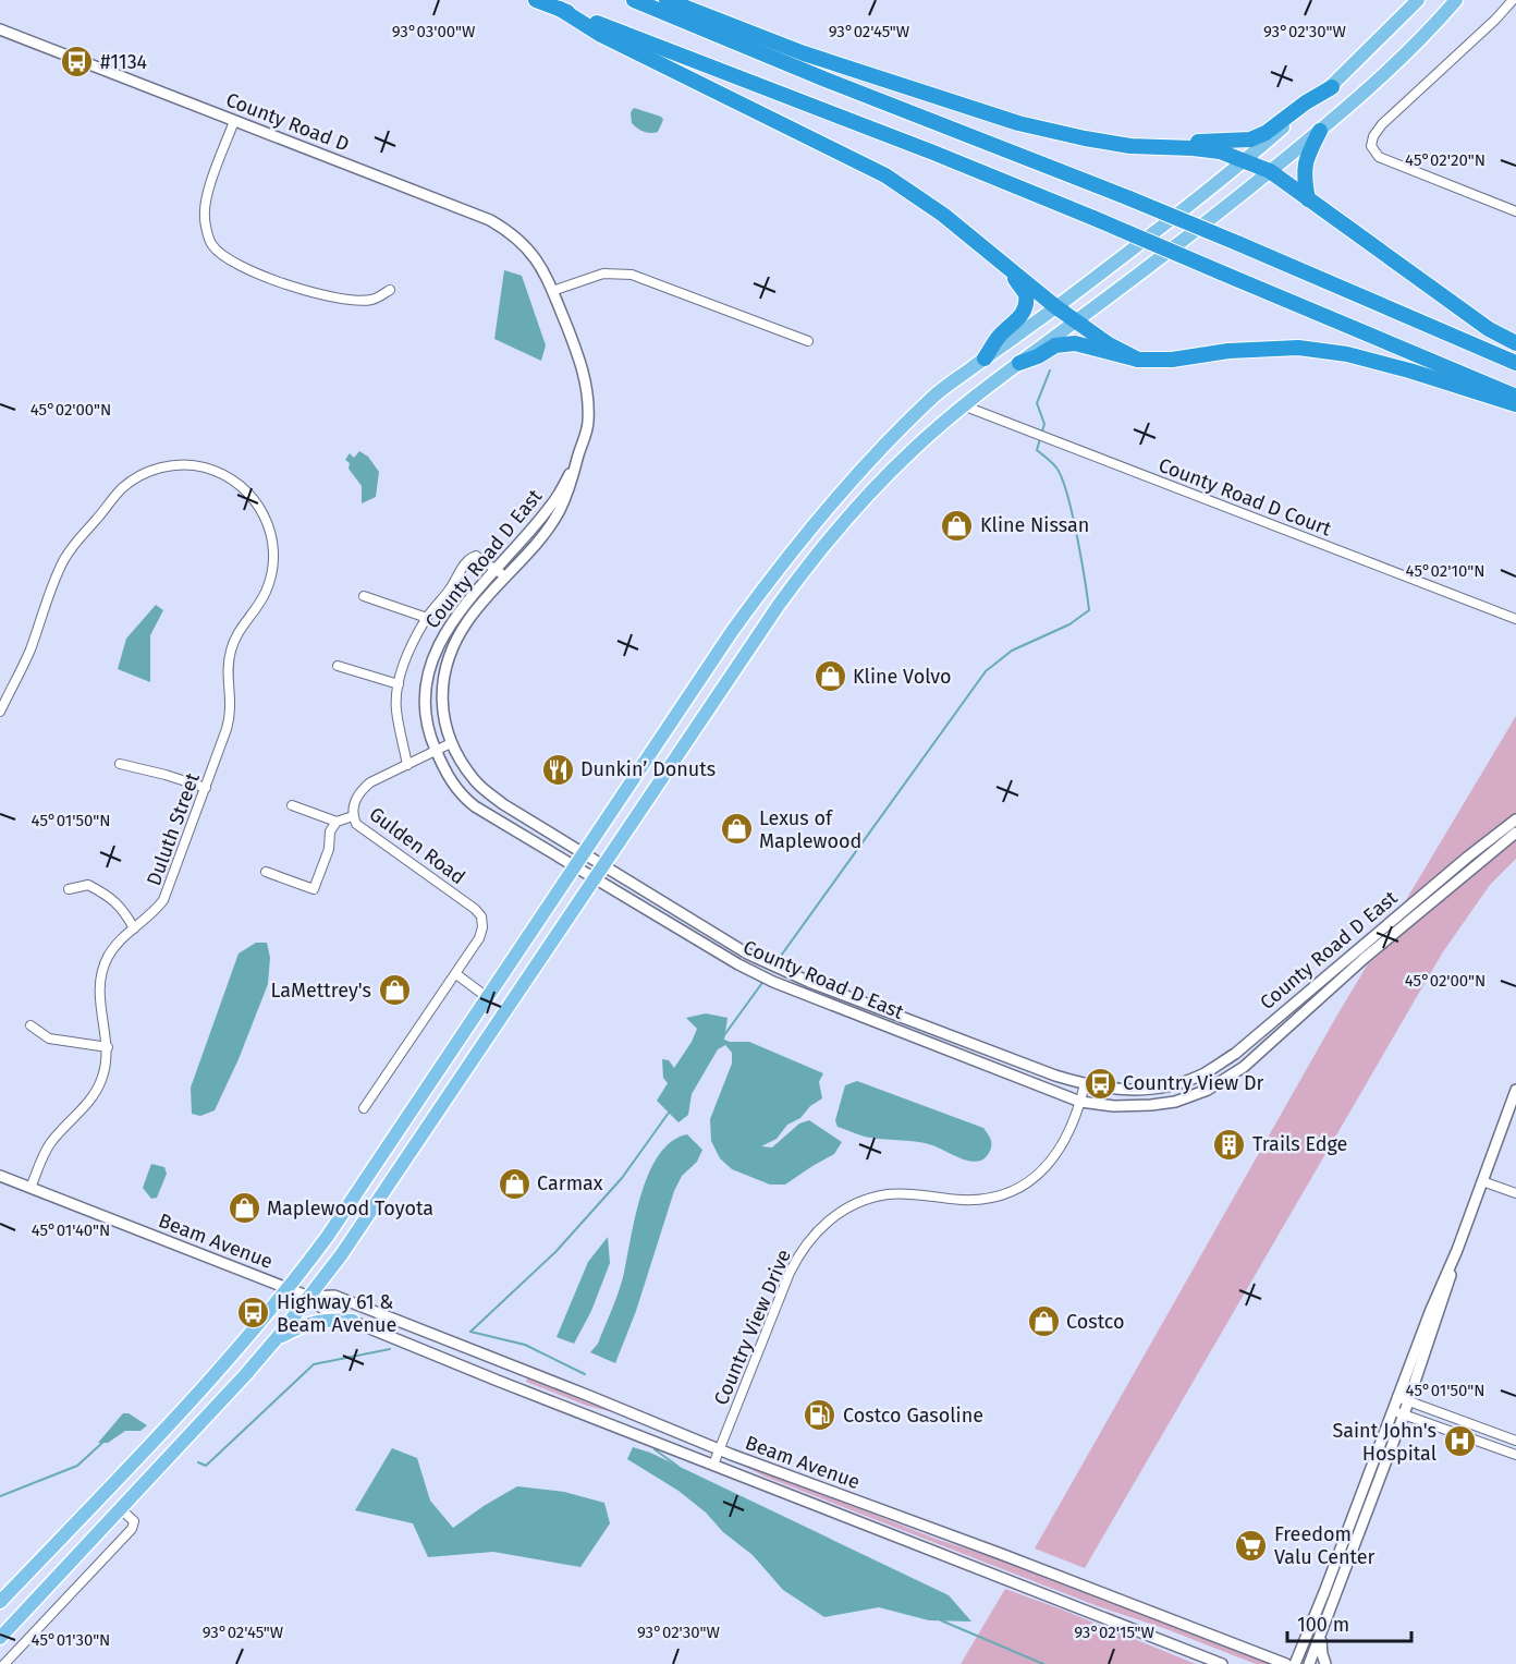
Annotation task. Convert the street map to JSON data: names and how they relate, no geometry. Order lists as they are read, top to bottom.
{
  "streets": {
    "street": [
      "County Road D",
      "County Road D Court",
      "County Road D East",
      "Duluth Street",
      "Gulden Road",
      "Beam Avenue",
      "Country View Drive"
    ]
  },
  "crossings": [
    ["County Road D", "County Road D East"],
    ["County Road D East", "Gulden Road"],
    ["County Road D East", "Country View Drive"],
    ["Duluth Street", "Beam Avenue"],
    ["Beam Avenue", "Country View Drive"]
  ],
  "places": {
    "bus stop": ["#1134", "Country View Dr", "Highway 61 & Beam Avenue"],
    "shop": [
      "Kline Nissan",
      "Kline Volvo",
      "Lexus of Maplewood",
      "LaMettrey's",
      "Carmax",
      "Maplewood Toyota",
      "Costco"
    ],
    "restaurant": ["Dunkin’ Donuts"],
    "building": ["Trails Edge"],
    "fuel station": ["Costco Gasoline"],
    "hospital": ["Saint John's Hospital"],
    "supermarket": ["Freedom Valu Center"]
  },
  "scale_bar": "100 m",
  "coordinates": [
    "93°03'00\"W",
    "93°02'45\"W",
    "93°02'30\"W",
    "45°02'20\"N",
    "45°02'00\"N",
    "45°02'10\"N",
    "45°01'50\"N",
    "45°01'40\"N",
    "93°02'15\"W",
    "45°01'30\"N"
  ]
}
